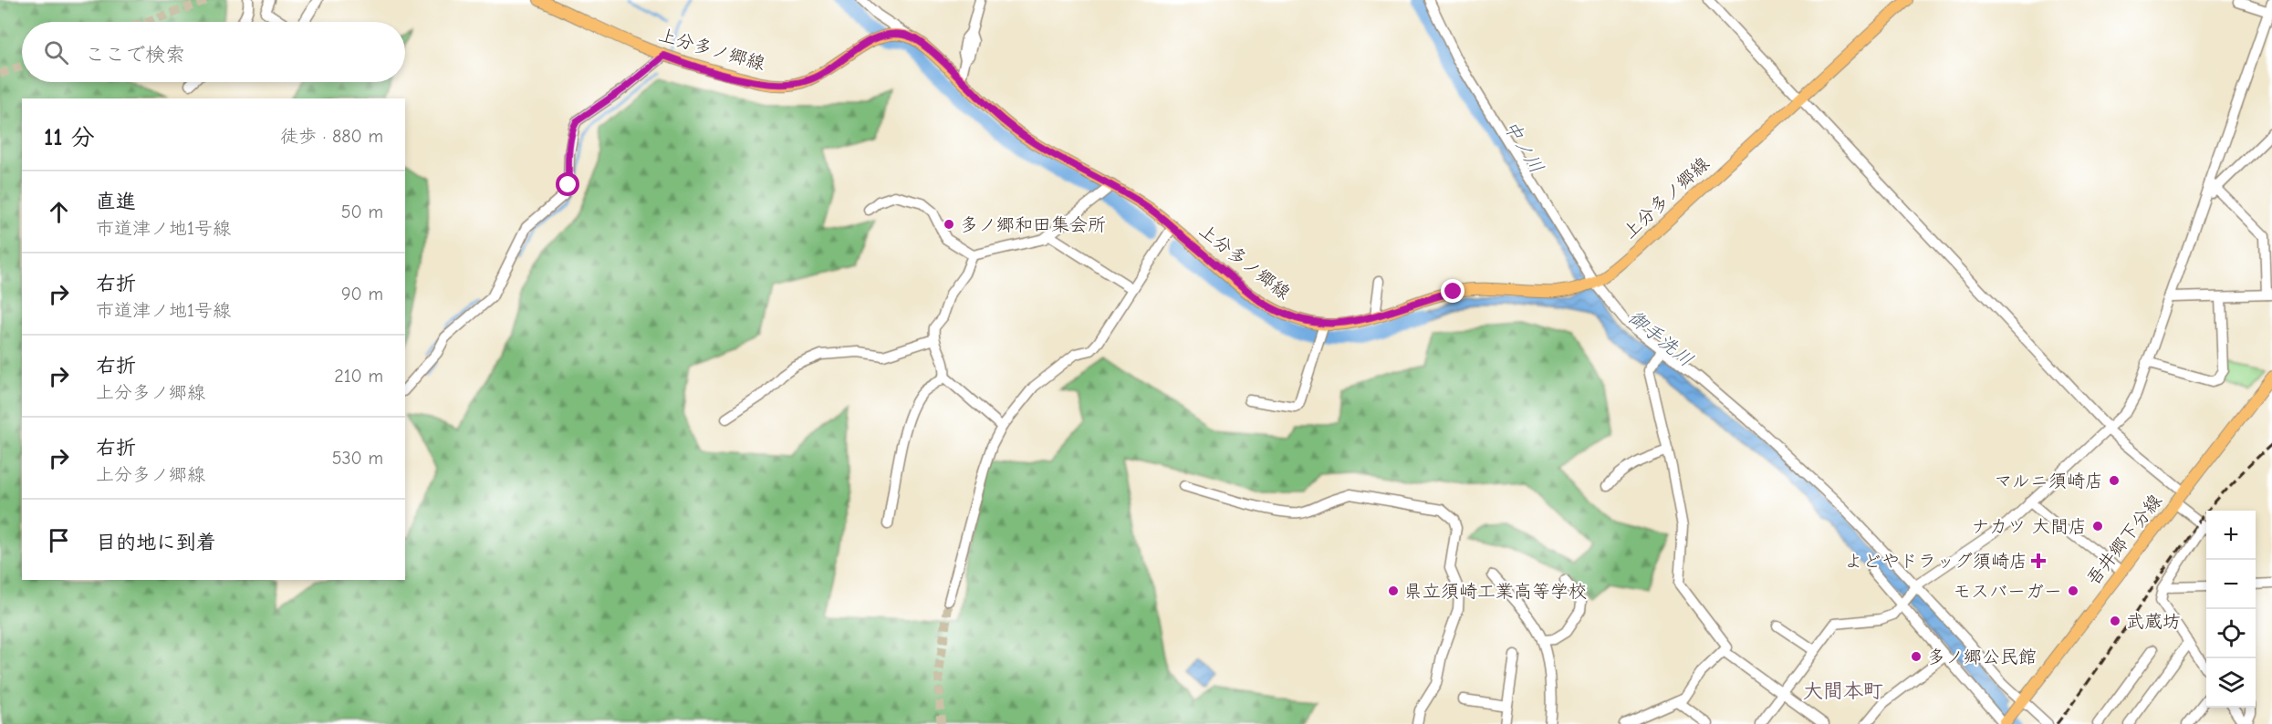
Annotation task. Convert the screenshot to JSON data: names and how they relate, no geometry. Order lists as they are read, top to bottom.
{
  "streets": {
    "main road": ["上分多ノ郷線", "吾井郷下分線"]
  },
  "districts": ["大間本町"],
  "water": ["中ノ川", "御手洗川"],
  "places": {
    "other": [
      "多ノ郷和田集会所",
      "マルニ須崎店",
      "ナカツ 大間店",
      "県立須崎工業高等学校",
      "モスバーガー",
      "武蔵坊",
      "多ノ郷公民館"
    ],
    "health": ["よどやドラッグ須崎店"]
  },
  "page": {
    "search": "ここで検索",
    "heading": ["11 分", "徒歩 · 880 m"],
    "list": [
      ["直進", "市道津ノ地1号線", "50 m"],
      ["右折", "市道津ノ地1号線", "90 m"],
      ["右折", "上分多ノ郷線", "210 m"],
      ["右折", "上分多ノ郷線", "530 m"],
      "目的地に到着"
    ],
    "map_buttons": ["+", "−"]
  }
}
